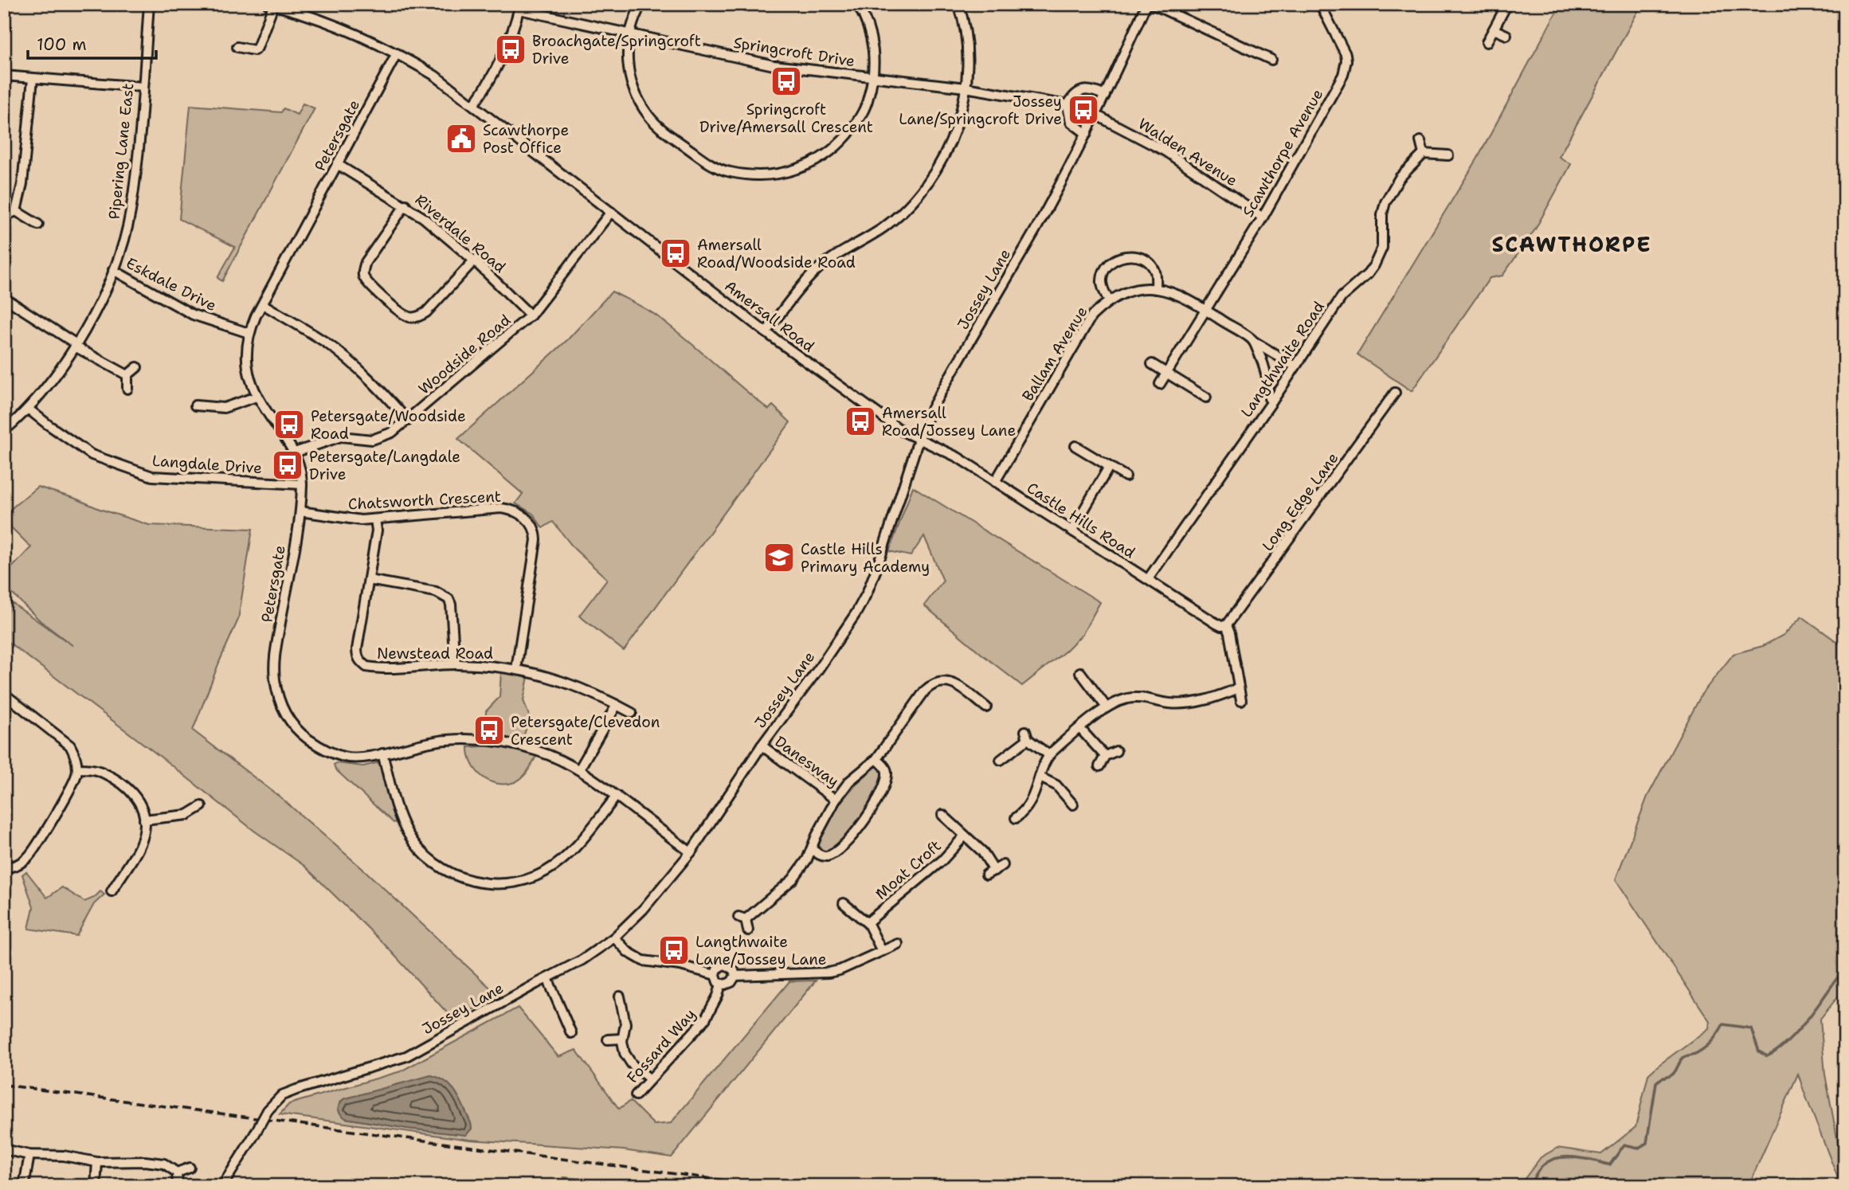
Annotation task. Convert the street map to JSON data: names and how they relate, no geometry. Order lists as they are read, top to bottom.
{
  "streets": {
    "street": [
      "Springcroft Drive",
      "Petersgate",
      "Pipering Lane East",
      "Walden Avenue",
      "Scawthorpe Avenue",
      "Riverdale Road",
      "Eskdale Drive",
      "Jossey Lane",
      "Amersall Road",
      "Ballam Avenue",
      "Woodside Road",
      "Langthwaite Road",
      "Langdale Drive",
      "Chatsworth Crescent",
      "Long Edge Lane",
      "Castle Hills Road",
      "Newstead Road",
      "Danesway",
      "Moat Croft",
      "Fossard Way"
    ]
  },
  "crossings": [
    ["Petersgate", "Riverdale Road"],
    ["Petersgate", "Eskdale Drive"],
    ["Petersgate", "Jossey Lane"],
    ["Petersgate", "Amersall Road"],
    ["Petersgate", "Woodside Road"],
    ["Petersgate", "Langdale Drive"],
    ["Petersgate", "Chatsworth Crescent"],
    ["Pipering Lane East", "Eskdale Drive"],
    ["Pipering Lane East", "Langdale Drive"],
    ["Walden Avenue", "Scawthorpe Avenue"],
    ["Walden Avenue", "Jossey Lane"],
    ["Scawthorpe Avenue", "Ballam Avenue"],
    ["Riverdale Road", "Woodside Road"],
    ["Jossey Lane", "Amersall Road"],
    ["Jossey Lane", "Castle Hills Road"],
    ["Jossey Lane", "Danesway"],
    ["Amersall Road", "Woodside Road"],
    ["Amersall Road", "Castle Hills Road"],
    ["Ballam Avenue", "Langthwaite Road"],
    ["Ballam Avenue", "Castle Hills Road"],
    ["Langthwaite Road", "Castle Hills Road"],
    ["Chatsworth Crescent", "Newstead Road"],
    ["Long Edge Lane", "Castle Hills Road"]
  ],
  "districts": ["SCAWTHORPE"],
  "places": {
    "bus stop": [
      "Broachgate/Springcroft Drive",
      "Springcroft Drive/Amersall Crescent",
      "Jossey Lane/Springcroft Drive",
      "Amersall Road/Woodside Road",
      "Amersall Road/Jossey Lane",
      "Petersgate/Woodside Road",
      "Petersgate/Langdale Drive",
      "Petersgate/Clevedon Crescent",
      "Langthwaite Lane/Jossey Lane"
    ],
    "public building": ["Scawthorpe Post Office"],
    "school or university": ["Castle Hills Primary Academy"]
  },
  "scale_bar": "100 m"
}
